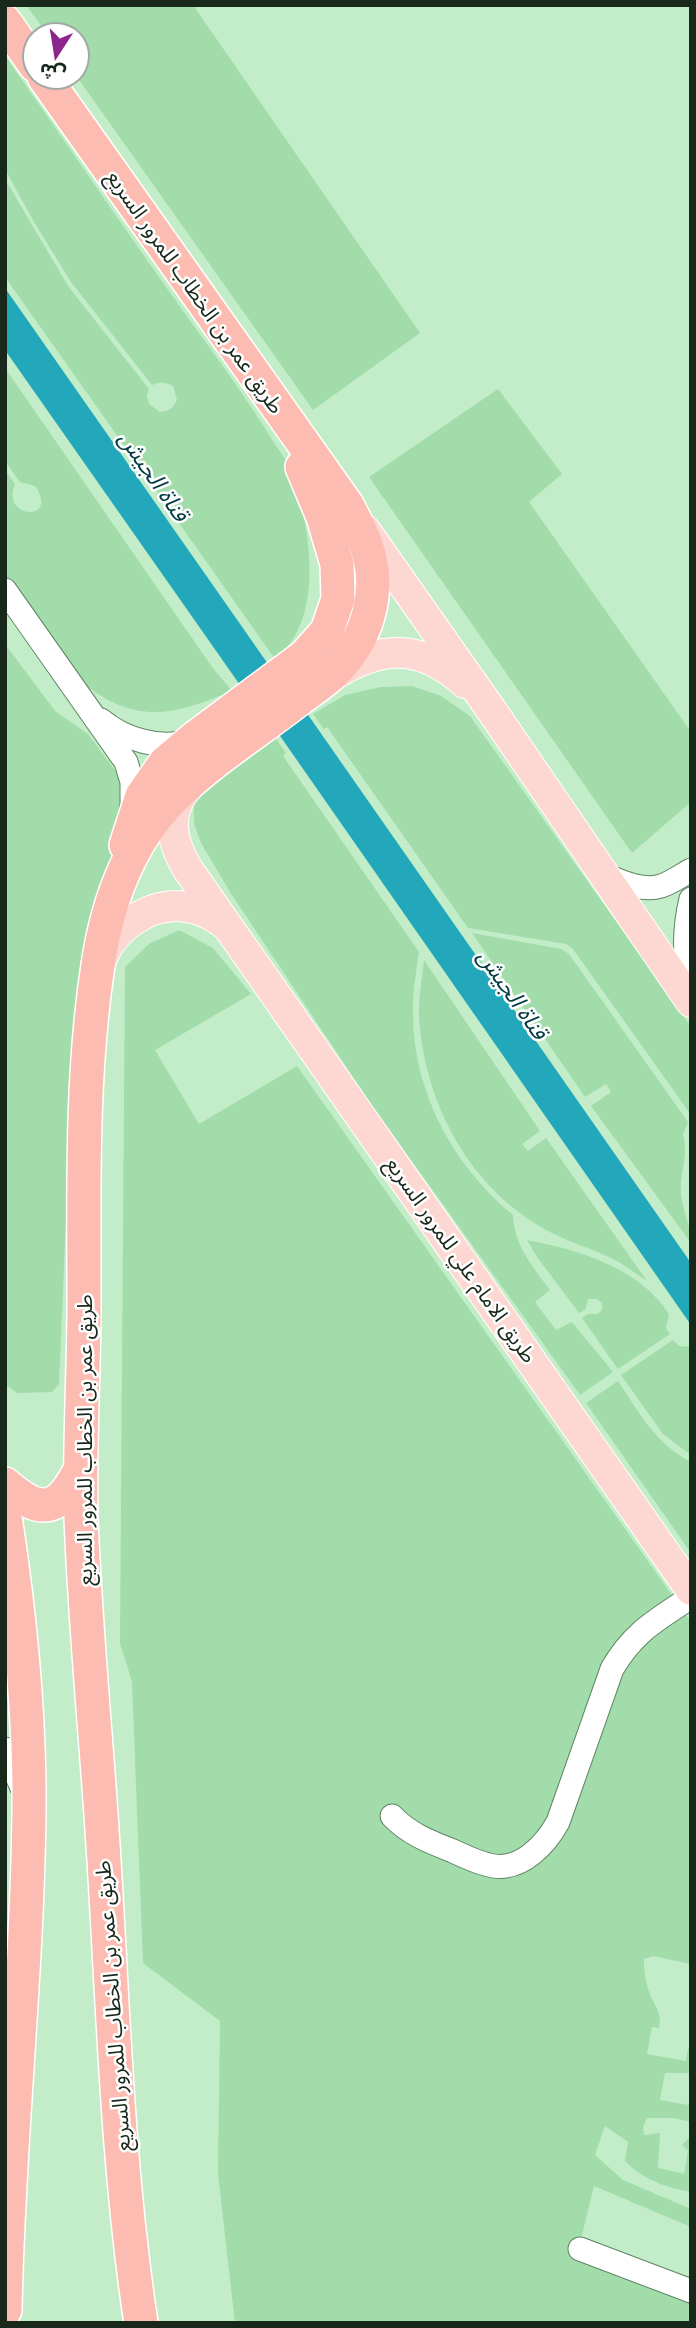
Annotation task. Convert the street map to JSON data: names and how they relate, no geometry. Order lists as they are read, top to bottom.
{
  "streets": {
    "highway": ["طريق عمر بن الخطاب للمرور السريع"],
    "main road": ["طريق الامام علي للمرور السريع"]
  },
  "crossings": [
    ["طريق عمر بن الخطاب للمرور السريع", "طريق الامام علي للمرور السريع"]
  ],
  "water": ["قناة الجيش"],
  "north": "bottom"
}
